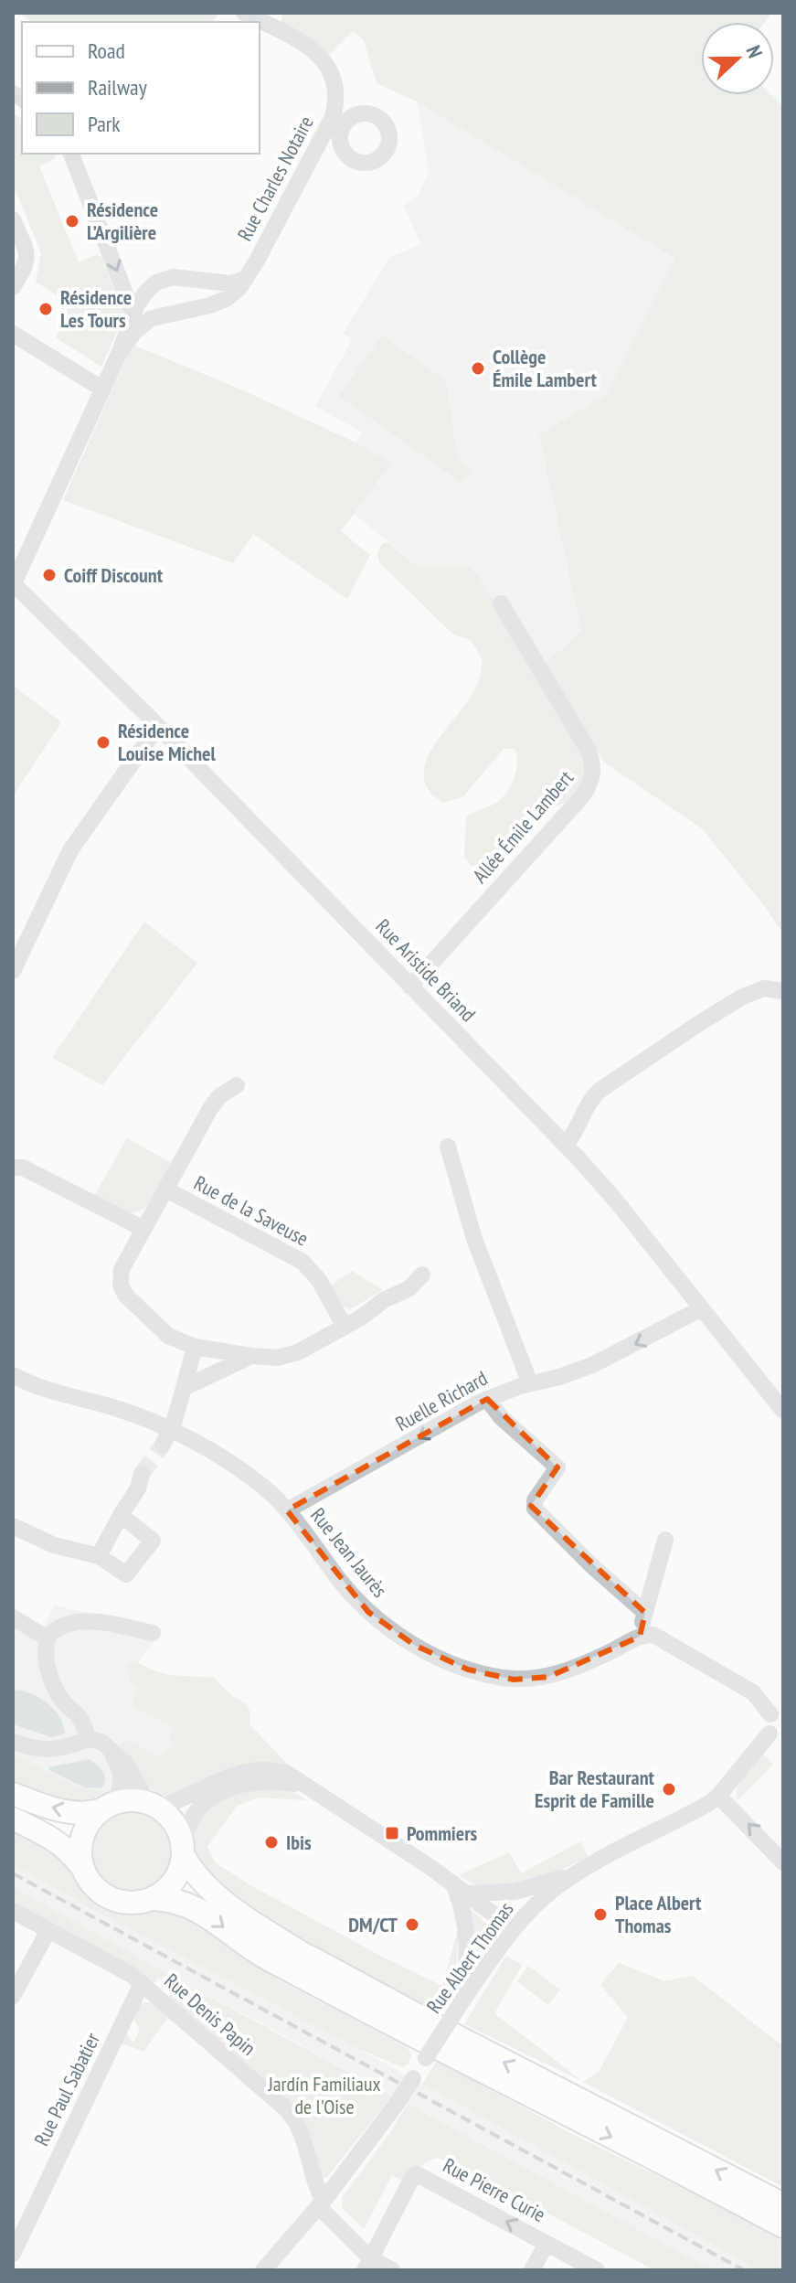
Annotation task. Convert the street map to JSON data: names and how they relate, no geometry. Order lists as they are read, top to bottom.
{
  "streets": {
    "street": [
      "Rue Charles Notaire",
      "Allée Émile Lambert",
      "Rue Aristide Briand",
      "Rue de la Saveuse",
      "Ruelle Richard",
      "Rue Jean Jaurès",
      "Rue Albert Thomas",
      "Rue Denis Papin",
      "Rue Paul Sabatier",
      "Rue Pierre Curie"
    ]
  },
  "crossings": [
    ["Rue Charles Notaire", "Rue Aristide Briand"],
    ["Allée Émile Lambert", "Rue Aristide Briand"],
    ["Rue Aristide Briand", "Ruelle Richard"],
    ["Ruelle Richard", "Rue Jean Jaurès"],
    ["Rue Albert Thomas", "Rue Denis Papin"],
    ["Rue Denis Papin", "Rue Paul Sabatier"]
  ],
  "one_way": ["Ruelle Richard"],
  "parks": ["Jardín Familiaux de l'Oise"],
  "places": {
    "other": [
      "Résidence L’Argilière",
      "Résidence Les Tours",
      "Collège Émile Lambert",
      "Coiff Discount",
      "Résidence Louise Michel",
      "Bar Restaurant Esprit de Famille",
      "Ibis",
      "Place Albert Thomas",
      "DM/CT"
    ],
    "transit": ["Pommiers"]
  },
  "legend": ["Road", "Railway", "Park"],
  "north": "right"
}
